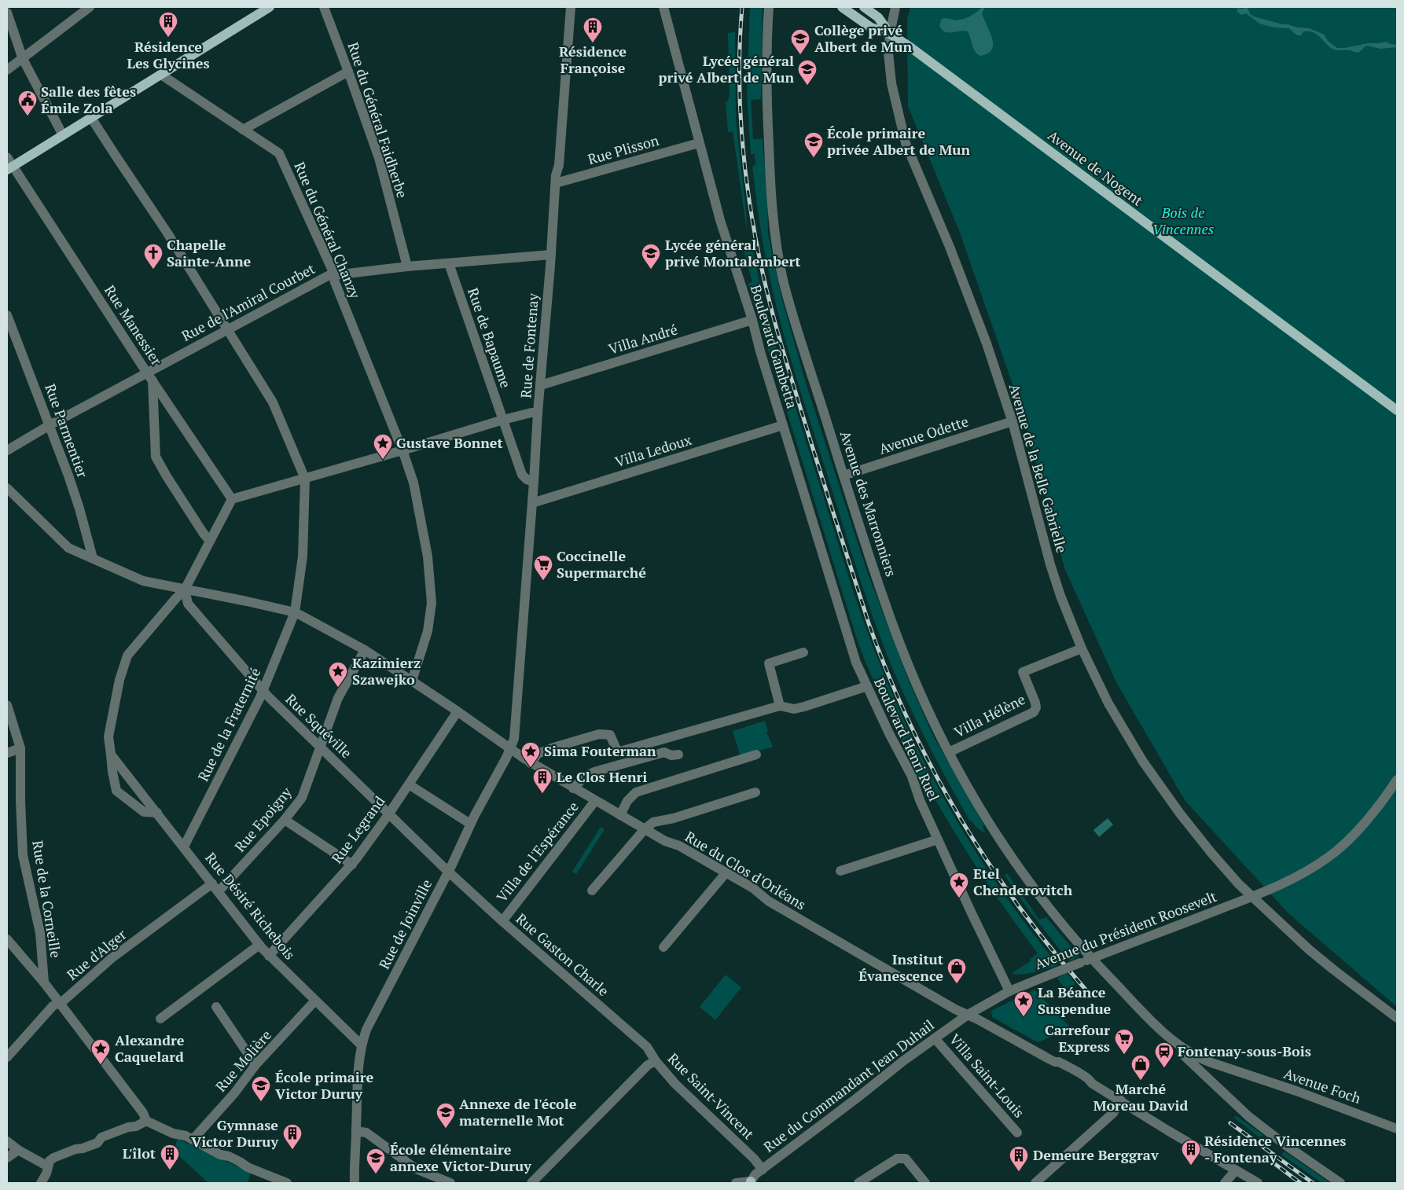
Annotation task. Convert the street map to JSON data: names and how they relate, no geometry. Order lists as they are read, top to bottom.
{
  "streets": {
    "main road": ["Avenue de Nogent"],
    "street": [
      "Rue du Général Faidherbe",
      "Rue Plisson",
      "Rue du Général Chanzy",
      "Rue de l'Amiral Courbet",
      "Rue Manessier",
      "Rue de Bapaume",
      "Villa André",
      "Rue de Fontenay",
      "Boulevard Gambetta",
      "Rue Parmentier",
      "Avenue Odette",
      "Villa Ledoux",
      "Avenue de la Belle Gabrielle",
      "Avenue des Marronniers",
      "Villa Hélène",
      "Rue de la Fraternité",
      "Rue Squéville",
      "Boulevard Henri Ruel",
      "Rue Epoigny",
      "Rue Legrand",
      "Villa de l'Espérance",
      "Rue du Clos d'Orléans",
      "Rue de la Corneille",
      "Rue Désiré Richebois",
      "Rue de Joinville",
      "Avenue du Président Roosevelt",
      "Rue d'Alger",
      "Rue Gaston Charle",
      "Rue Molière",
      "Villa Saint-Louis",
      "Rue du Commandant Jean Duhail",
      "Avenue Foch",
      "Rue Saint-Vincent"
    ]
  },
  "crossings": [
    ["Rue du Général Faidherbe", "Rue de l'Amiral Courbet"],
    ["Rue Plisson", "Rue de Fontenay"],
    ["Rue Plisson", "Boulevard Gambetta"],
    ["Avenue de Nogent", "Avenue de la Belle Gabrielle"],
    ["Rue du Général Chanzy", "Rue de l'Amiral Courbet"],
    ["Rue du Général Chanzy", "Rue du Clos d'Orléans"],
    ["Rue de l'Amiral Courbet", "Rue Manessier"],
    ["Rue de l'Amiral Courbet", "Rue de Bapaume"],
    ["Rue de l'Amiral Courbet", "Rue de Fontenay"],
    ["Rue de l'Amiral Courbet", "Rue Parmentier"],
    ["Rue de Bapaume", "Rue de Fontenay"],
    ["Villa André", "Rue de Fontenay"],
    ["Villa André", "Boulevard Gambetta"],
    ["Rue de Fontenay", "Villa Ledoux"],
    ["Rue de Fontenay", "Rue de Joinville"],
    ["Boulevard Gambetta", "Villa Ledoux"],
    ["Boulevard Gambetta", "Boulevard Henri Ruel"],
    ["Rue Parmentier", "Rue du Clos d'Orléans"],
    ["Avenue Odette", "Avenue de la Belle Gabrielle"],
    ["Avenue Odette", "Avenue des Marronniers"],
    ["Avenue de la Belle Gabrielle", "Villa Hélène"],
    ["Avenue de la Belle Gabrielle", "Avenue du Président Roosevelt"],
    ["Avenue des Marronniers", "Villa Hélène"],
    ["Avenue des Marronniers", "Avenue du Président Roosevelt"],
    ["Avenue des Marronniers", "Avenue Foch"],
    ["Rue de la Fraternité", "Rue Squéville"],
    ["Rue de la Fraternité", "Rue du Clos d'Orléans"],
    ["Rue de la Fraternité", "Rue Désiré Richebois"],
    ["Rue Squéville", "Rue Epoigny"],
    ["Rue Squéville", "Rue Legrand"],
    ["Rue Squéville", "Rue du Clos d'Orléans"],
    ["Rue Squéville", "Rue de Joinville"],
    ["Rue Squéville", "Rue Gaston Charle"],
    ["Boulevard Henri Ruel", "Avenue du Président Roosevelt"],
    ["Rue Epoigny", "Rue du Clos d'Orléans"],
    ["Rue Epoigny", "Rue Désiré Richebois"],
    ["Rue Epoigny", "Rue d'Alger"],
    ["Rue Legrand", "Rue du Clos d'Orléans"],
    ["Rue Legrand", "Rue Désiré Richebois"],
    ["Villa de l'Espérance", "Rue du Clos d'Orléans"],
    ["Villa de l'Espérance", "Rue Gaston Charle"],
    ["Rue du Clos d'Orléans", "Rue de Joinville"],
    ["Rue du Clos d'Orléans", "Avenue du Président Roosevelt"],
    ["Rue du Clos d'Orléans", "Rue du Commandant Jean Duhail"],
    ["Rue Désiré Richebois", "Rue de Joinville"],
    ["Rue Désiré Richebois", "Rue d'Alger"],
    ["Rue Désiré Richebois", "Rue Molière"],
    ["Rue de Joinville", "Rue Gaston Charle"],
    ["Avenue du Président Roosevelt", "Rue du Commandant Jean Duhail"],
    ["Avenue du Président Roosevelt", "Avenue Foch"],
    ["Rue Gaston Charle", "Rue Saint-Vincent"],
    ["Villa Saint-Louis", "Rue du Commandant Jean Duhail"],
    ["Rue du Commandant Jean Duhail", "Rue Saint-Vincent"]
  ],
  "parks": ["Bois de Vincennes"],
  "places": {
    "building": [
      "Résidence Les Glycines",
      "Résidence Françoise",
      "Le Clos Henri",
      "Gymnase Victor Duruy",
      "Résidence Vincennes - Fontenay",
      "L'îlot",
      "Demeure Berggrav"
    ],
    "school or university": [
      "Collège privé Albert de Mun",
      "Lycée général privé Albert de Mun",
      "École primaire privée Albert de Mun",
      "Lycée général privé Montalembert",
      "École primaire Victor Duruy",
      "Annexe de l'école maternelle Mot",
      "École élémentaire annexe Victor-Duruy"
    ],
    "public building": ["Salle des fêtes Émile Zola"],
    "church": ["Chapelle Sainte-Anne"],
    "place": [
      "Gustave Bonnet",
      "Kazimierz Szawejko",
      "Sima Fouterman",
      "Etel Chenderovitch",
      "La Béance Suspendue",
      "Alexandre Caquelard"
    ],
    "supermarket": ["Coccinelle Supermarché", "Carrefour Express"],
    "shop": ["Institut Évanescence", "Marché Moreau David"],
    "station": ["Fontenay-sous-Bois"]
  }
}
